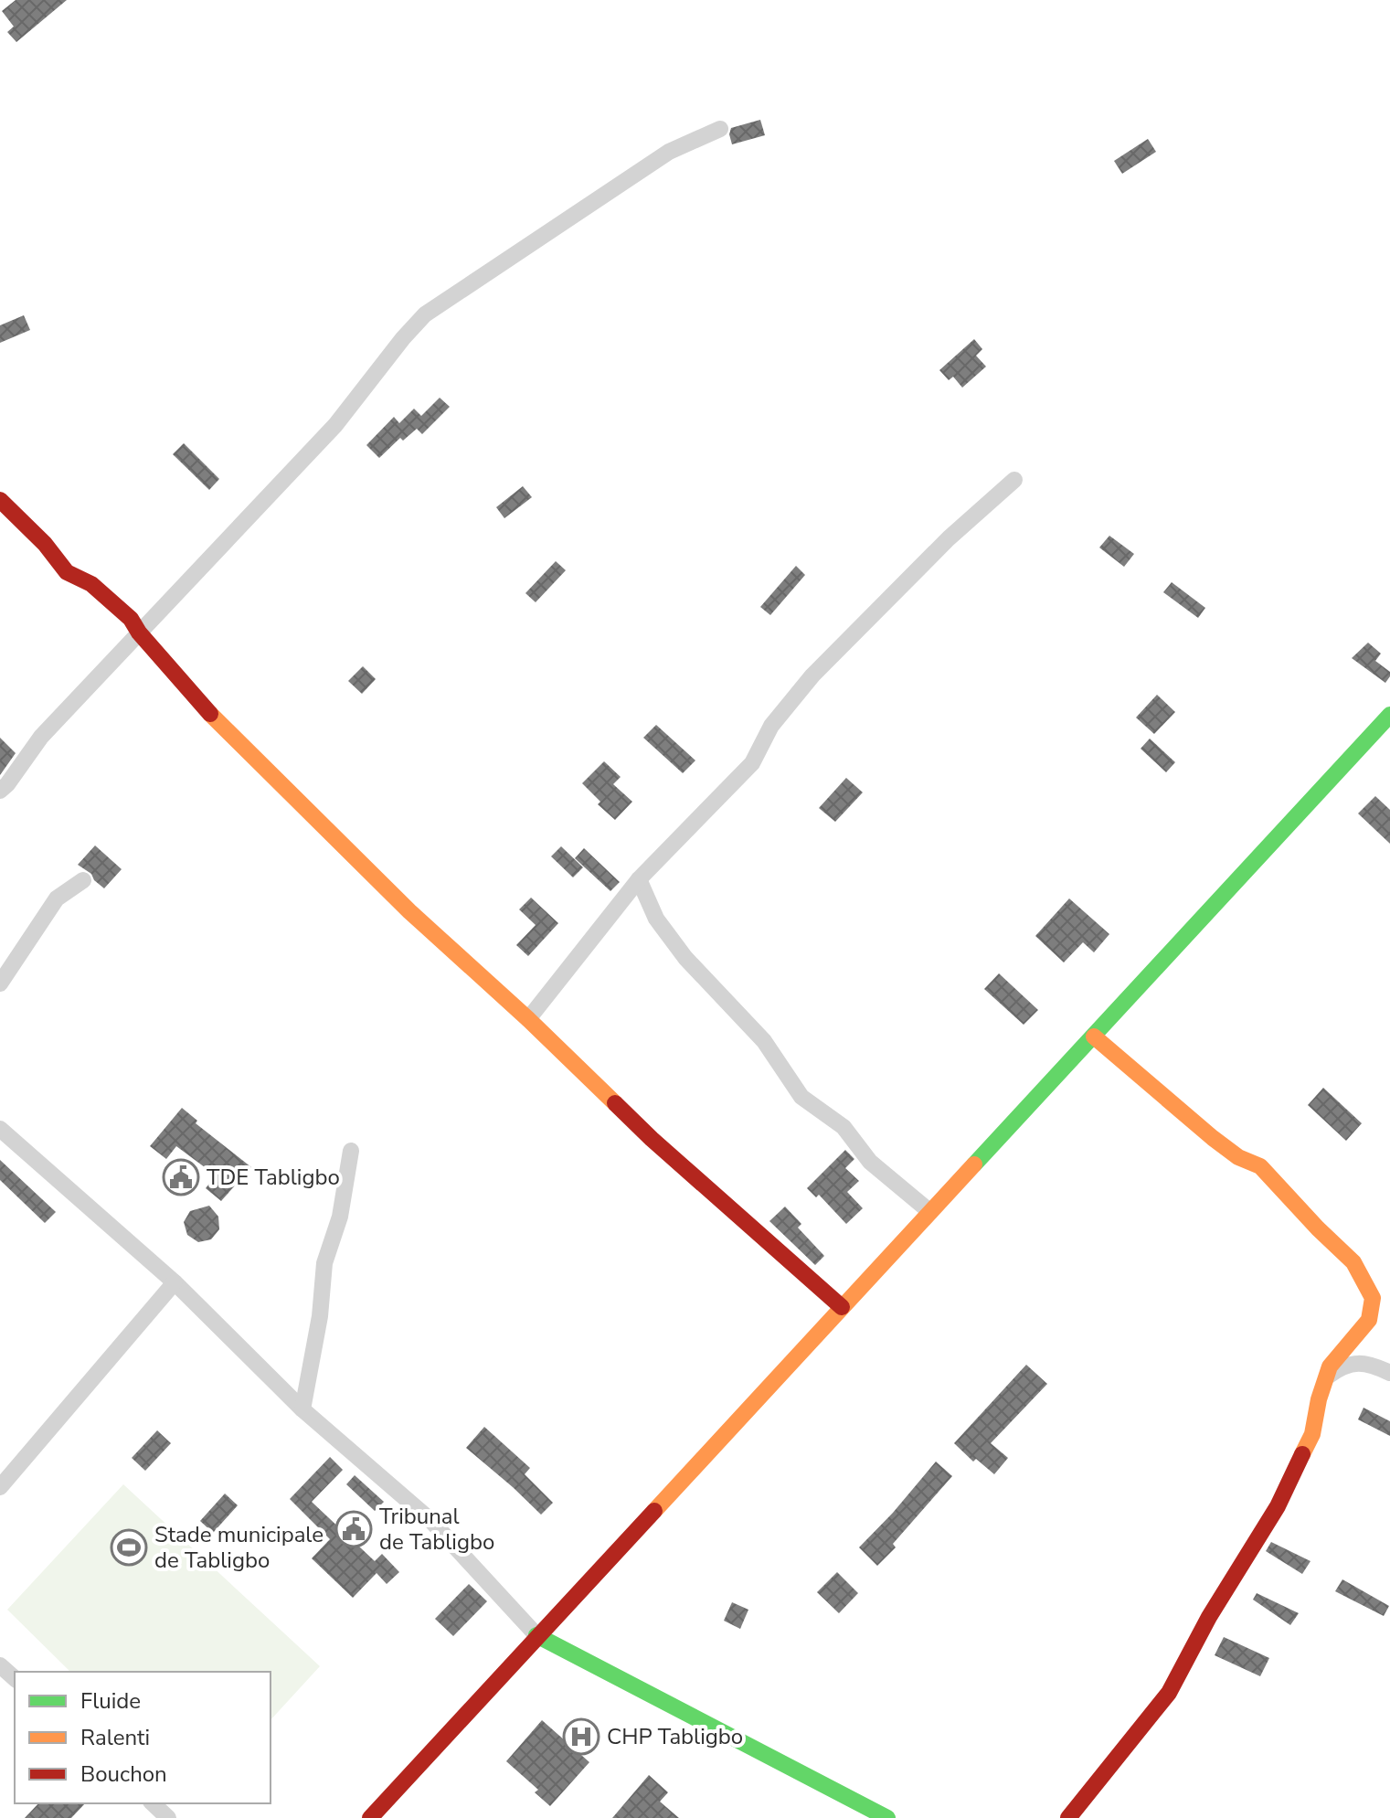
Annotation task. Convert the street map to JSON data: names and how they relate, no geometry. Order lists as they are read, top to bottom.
{
  "places": {
    "public building": ["TDE Tabligbo", "Tribunal de Tabligbo"],
    "sports": ["Stade municipale de Tabligbo"],
    "hospital": ["CHP Tabligbo"]
  },
  "legend": ["Fluide", "Ralenti", "Bouchon"]
}
